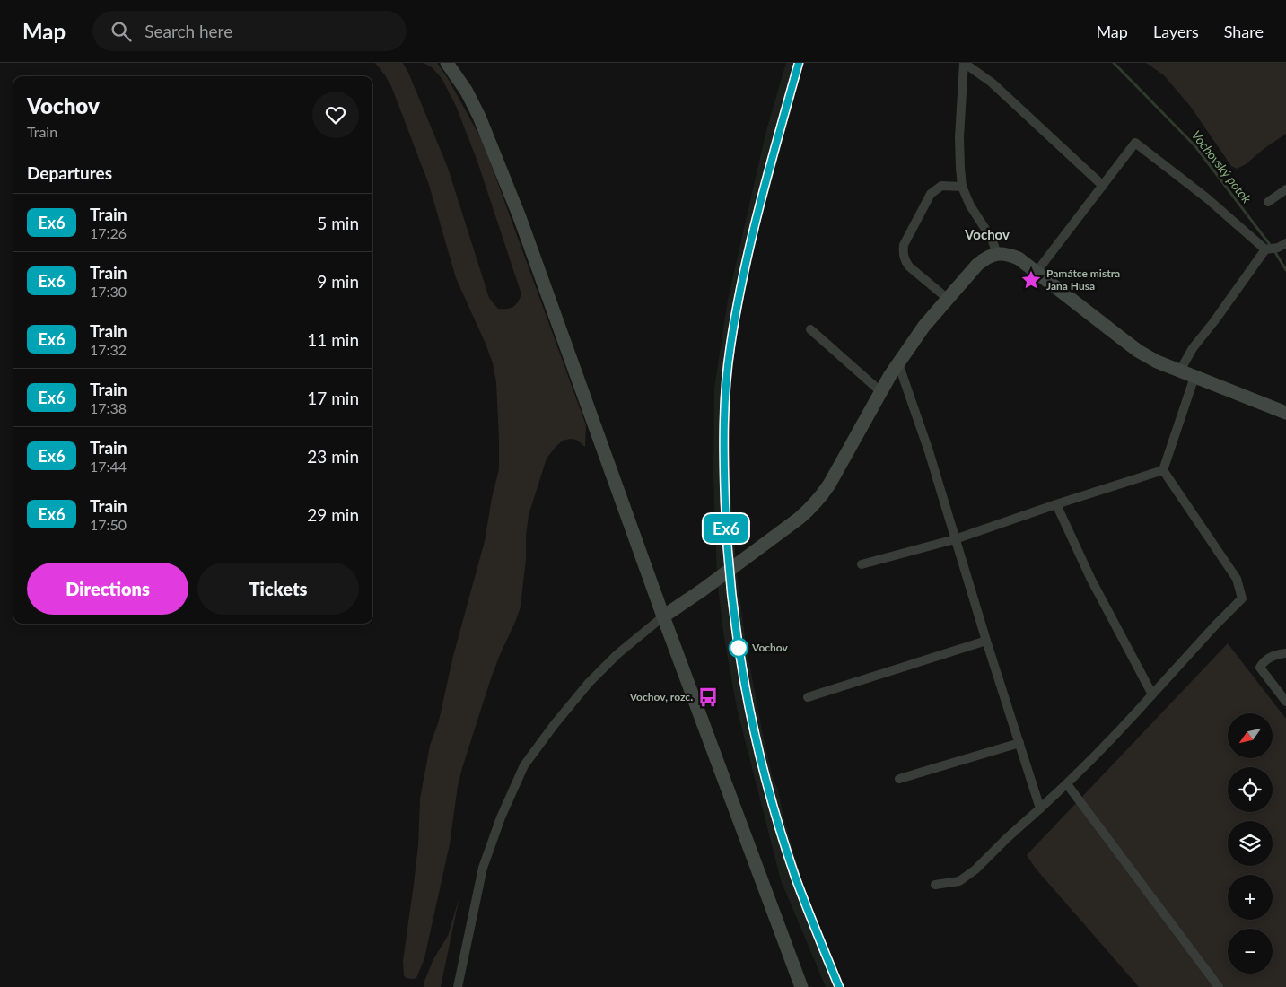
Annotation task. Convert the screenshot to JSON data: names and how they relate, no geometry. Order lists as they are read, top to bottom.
{
  "districts": ["Vochov"],
  "water": ["Vochovský potok"],
  "places": {
    "place": ["Památce mistra Jana Husa"],
    "other": ["Vochov"],
    "bus stop": ["Vochov, rozc."]
  },
  "north": "bottom left",
  "page": {
    "header": "Map",
    "search": "Search here",
    "nav": ["Map", "Layers", "Share"],
    "on_map": "Ex6",
    "heading": [
      ["Vochov", "Train"],
      "Departures"
    ],
    "list": [
      {
        "mark": "Ex6",
        "name": "Train",
        "note": "17:26",
        "value": "5 min"
      },
      {
        "mark": "Ex6",
        "name": "Train",
        "note": "17:30",
        "value": "9 min"
      },
      {
        "mark": "Ex6",
        "name": "Train",
        "note": "17:32",
        "value": "11 min"
      },
      {
        "mark": "Ex6",
        "name": "Train",
        "note": "17:38",
        "value": "17 min"
      },
      {
        "mark": "Ex6",
        "name": "Train",
        "note": "17:44",
        "value": "23 min"
      },
      {
        "mark": "Ex6",
        "name": "Train",
        "note": "17:50",
        "value": "29 min"
      }
    ],
    "buttons": ["Directions", "Tickets"],
    "map_buttons": ["+", "−"]
  }
}
